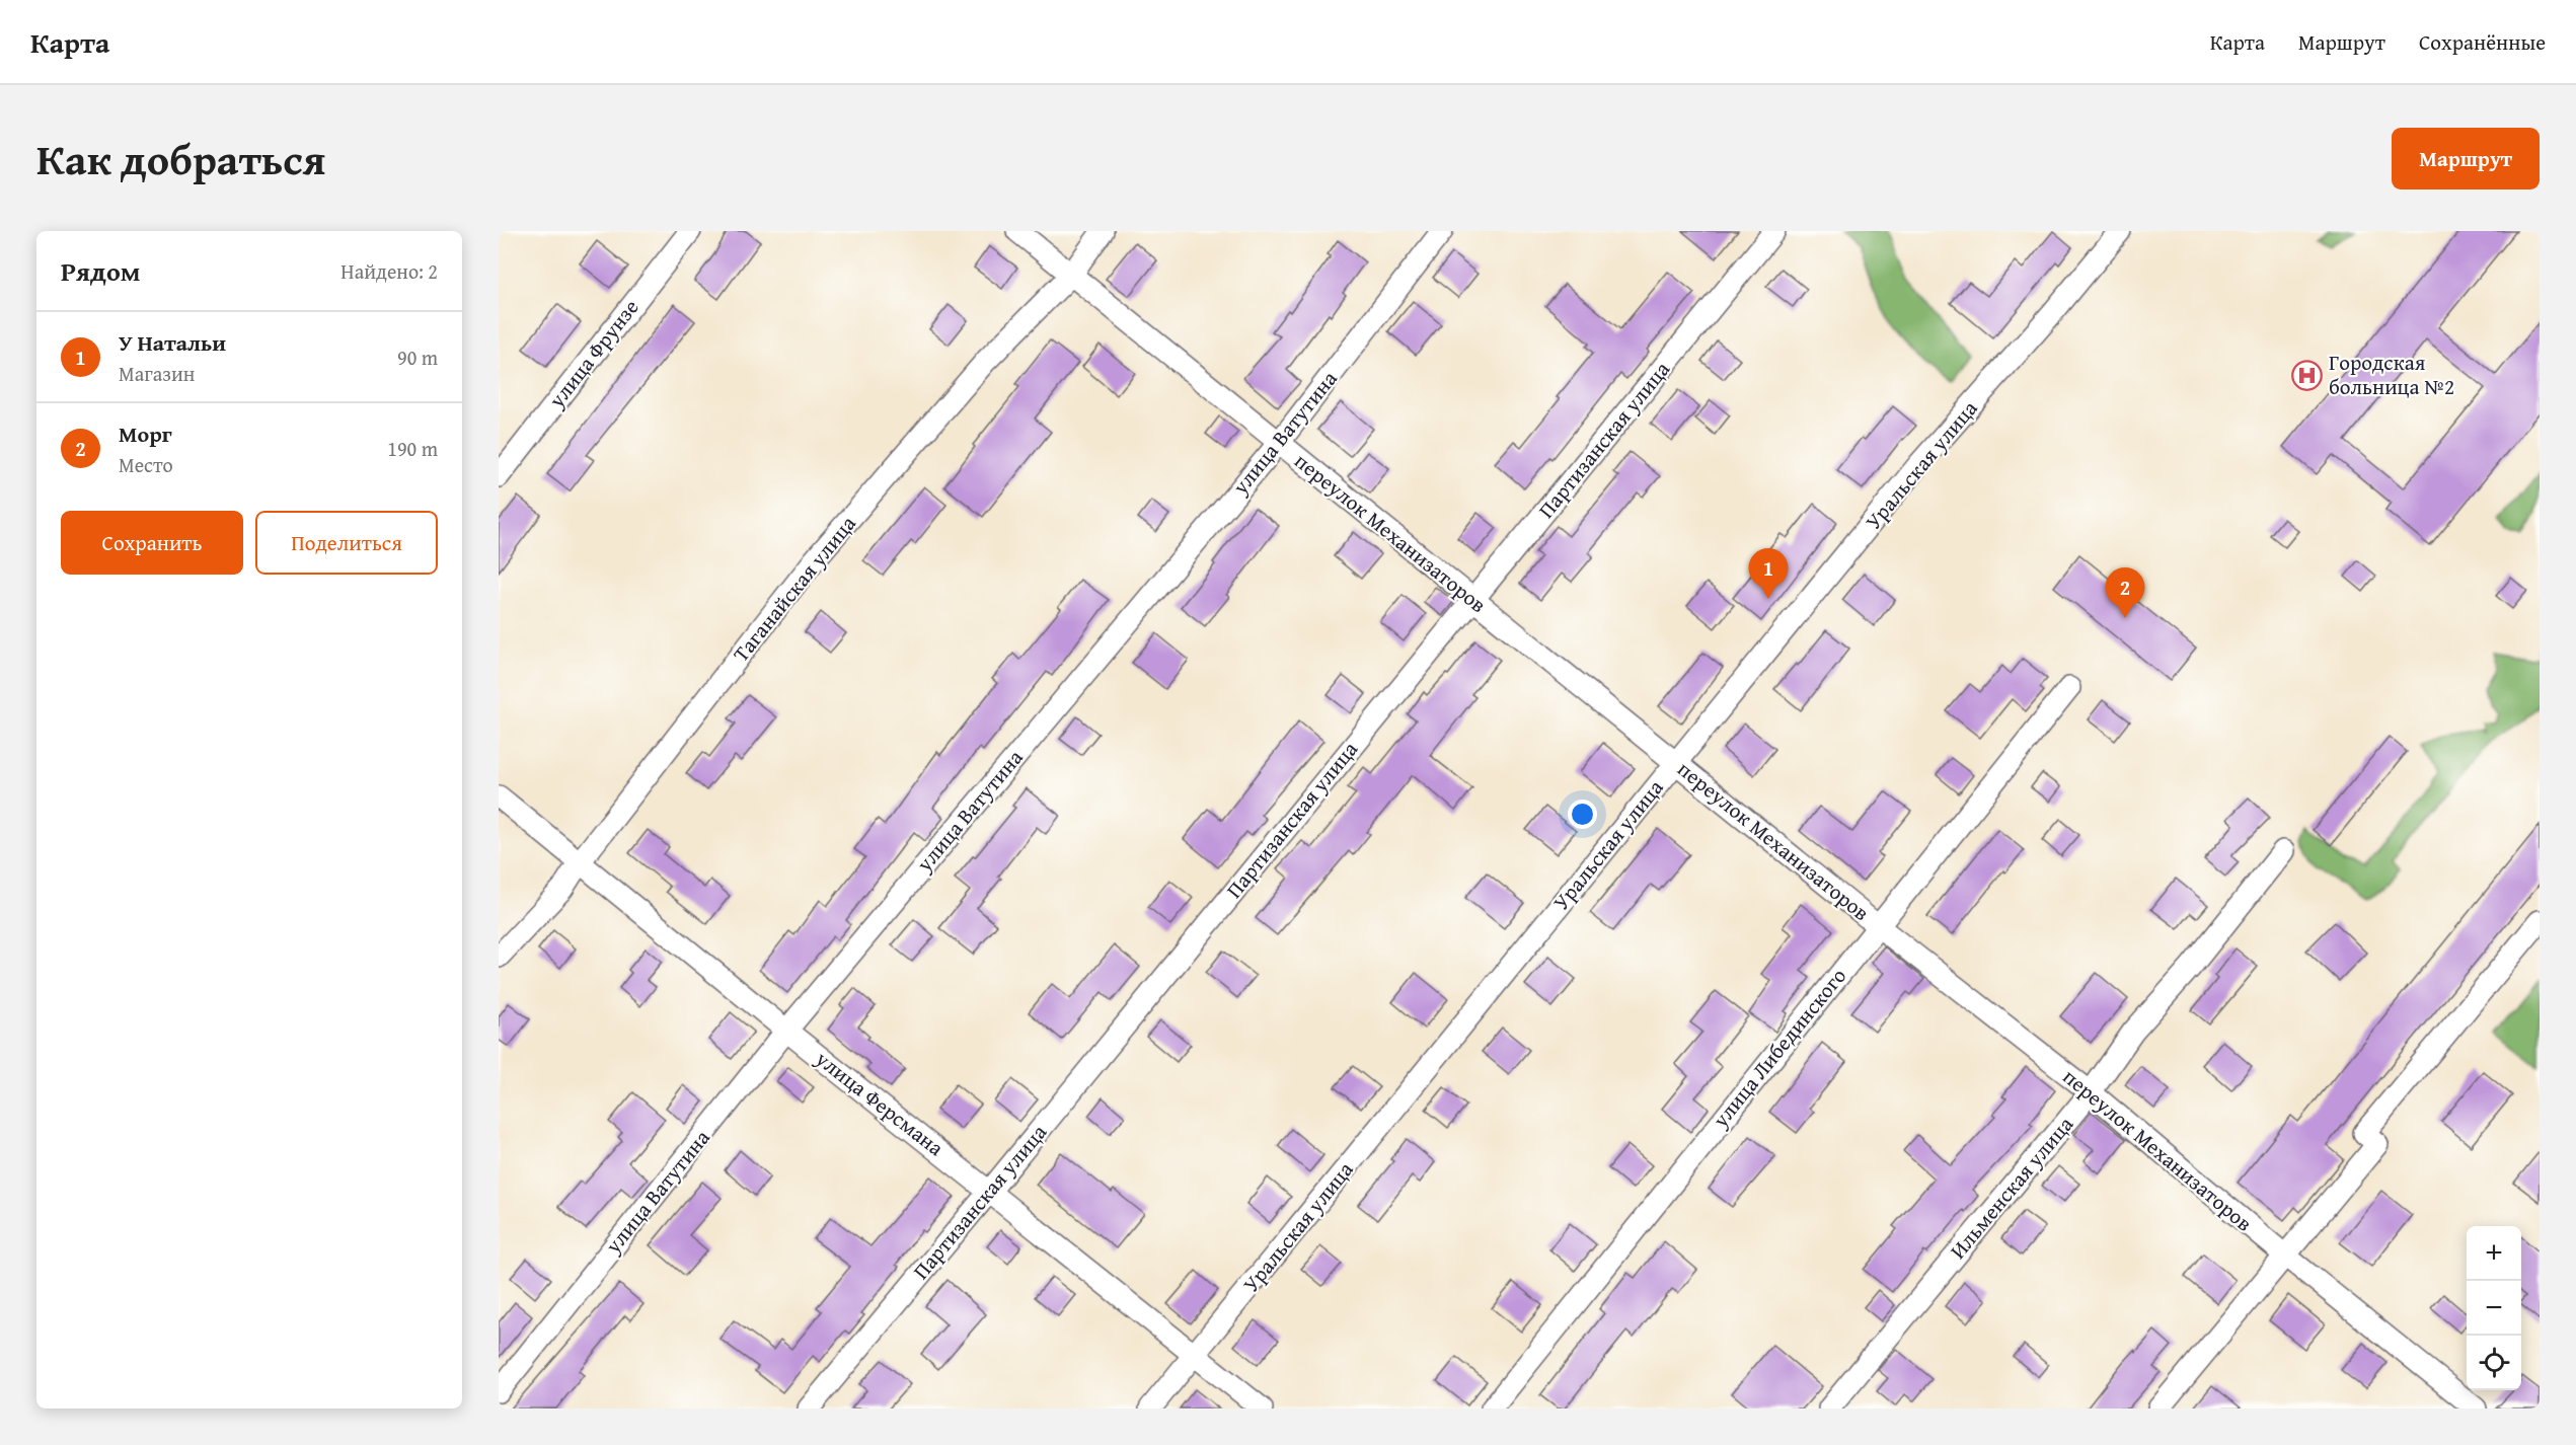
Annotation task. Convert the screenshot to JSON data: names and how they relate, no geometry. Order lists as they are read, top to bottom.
{
  "streets": {
    "street": [
      "улица Фрунзе",
      "улица Ватутина",
      "Партизанская улица",
      "Уральская улица",
      "переулок Механизаторов",
      "Таганайская улица",
      "улица Либединского",
      "улица Ферсмана",
      "Ильменская улица"
    ]
  },
  "crossings": [
    ["улица Ватутина", "переулок Механизаторов"],
    ["улица Ватутина", "улица Ферсмана"],
    ["Партизанская улица", "переулок Механизаторов"],
    ["Партизанская улица", "улица Ферсмана"],
    ["Уральская улица", "переулок Механизаторов"],
    ["Уральская улица", "улица Ферсмана"],
    ["переулок Механизаторов", "Таганайская улица"],
    ["переулок Механизаторов", "улица Либединского"],
    ["переулок Механизаторов", "Ильменская улица"],
    ["Таганайская улица", "улица Ферсмана"]
  ],
  "places": {
    "hospital": ["Городская больница №2"]
  },
  "page": {
    "header": "Карта",
    "nav": ["Карта", "Маршрут", "Сохранённые"],
    "title": "Как добраться",
    "buttons": [
      "Маршрут",
      ["Сохранить", "Поделиться"]
    ],
    "heading": ["Рядом", "Найдено: 2"],
    "list": [
      {
        "mark": "1",
        "name": "У Натальи",
        "note": "Магазин",
        "value": "90 m"
      },
      {
        "mark": "2",
        "name": "Морг",
        "note": "Место",
        "value": "190 m"
      }
    ],
    "pins": ["1", "2"],
    "map_buttons": ["+", "−"]
  }
}
